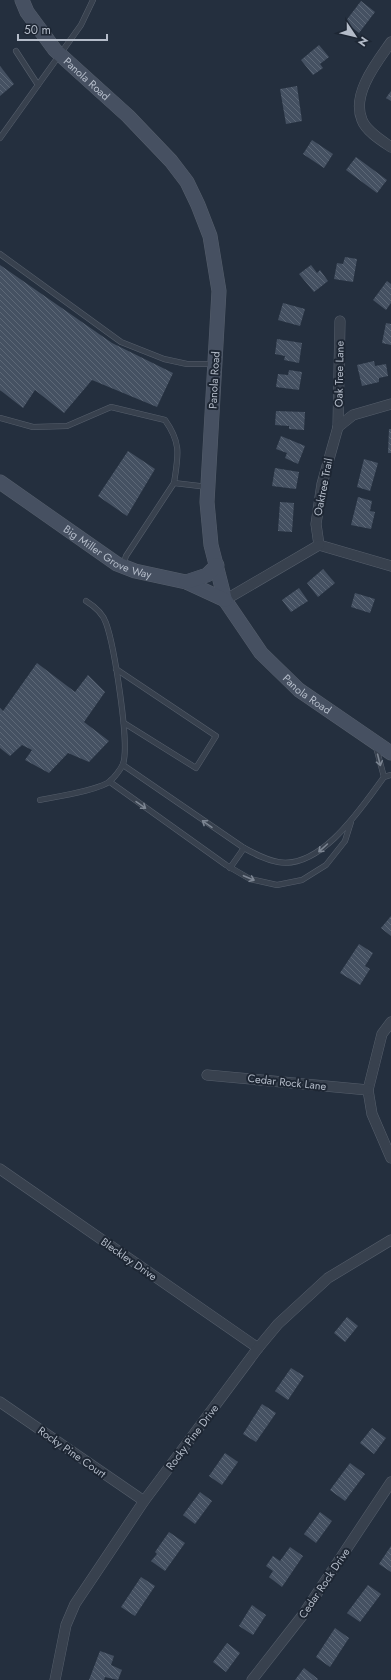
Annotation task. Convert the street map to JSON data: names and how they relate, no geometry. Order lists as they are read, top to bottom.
{
  "streets": {
    "main road": ["Panola Road", "Big Miller Grove Way"],
    "street": [
      "Oak Tree Lane",
      "Oaktree Trail",
      "Cedar Rock Lane",
      "Bleckley Drive",
      "Rocky Pine Drive",
      "Rocky Pine Court",
      "Cedar Rock Drive"
    ]
  },
  "crossings": [
    ["Panola Road", "Big Miller Grove Way"],
    ["Oak Tree Lane", "Oaktree Trail"],
    ["Bleckley Drive", "Rocky Pine Drive"],
    ["Rocky Pine Drive", "Rocky Pine Court"]
  ],
  "scale_bar": "50 m",
  "north": "bottom right"
}
